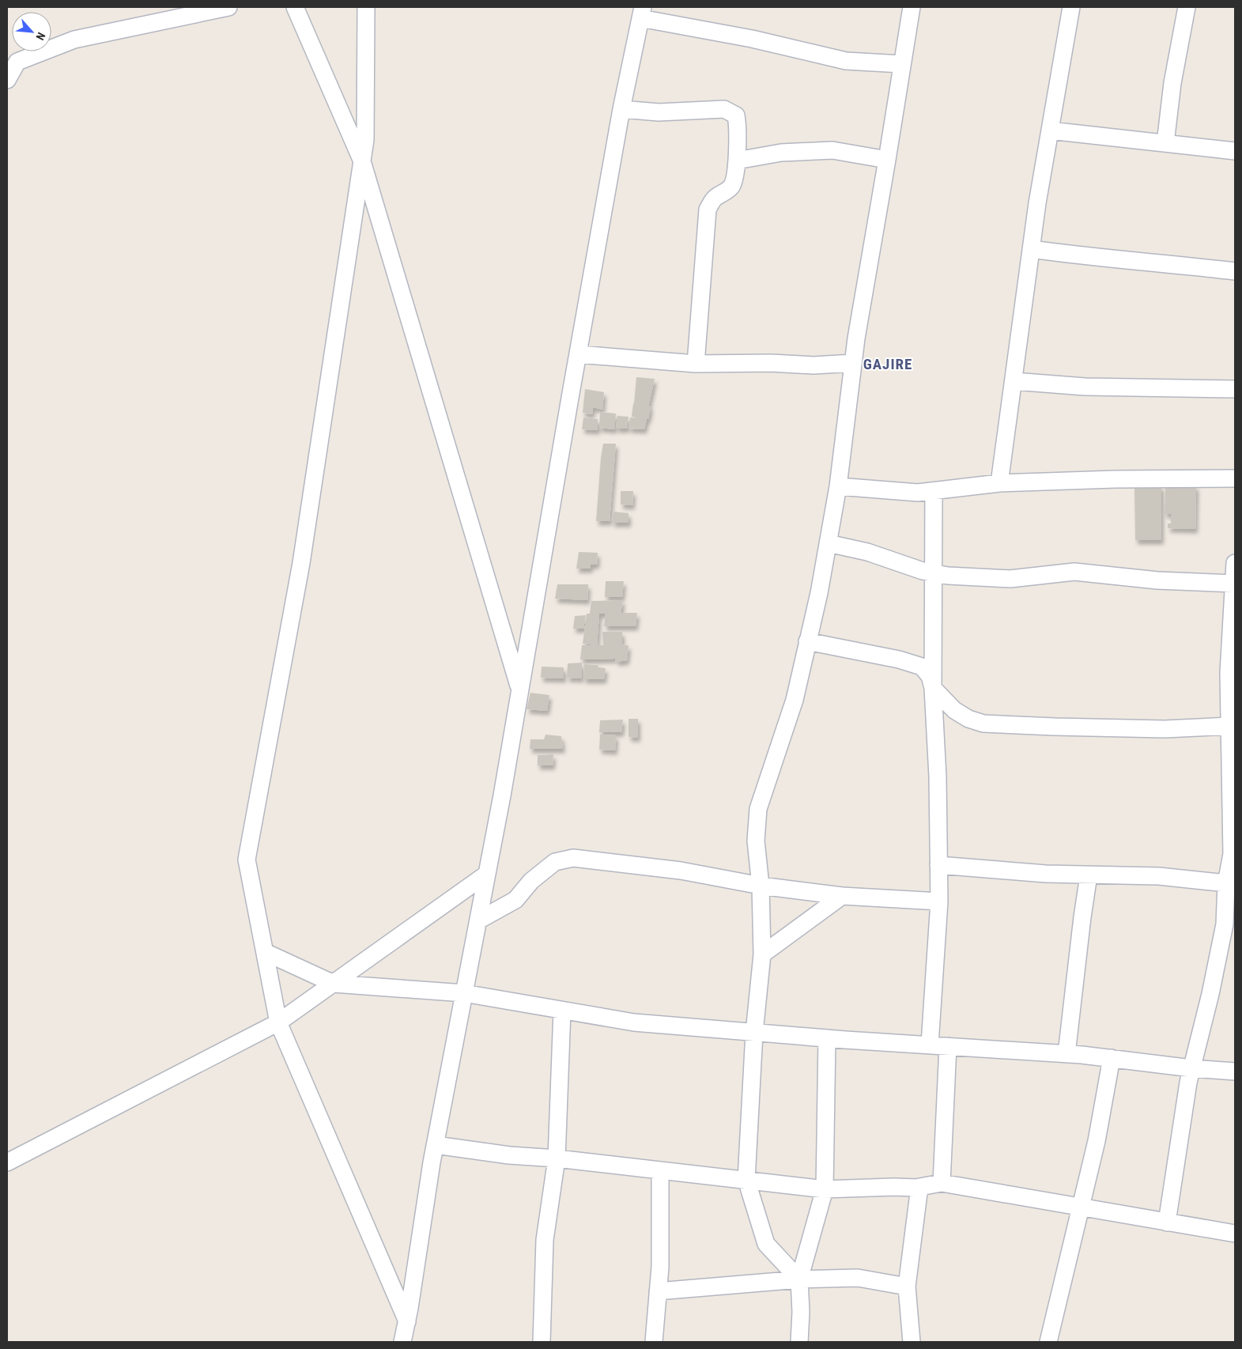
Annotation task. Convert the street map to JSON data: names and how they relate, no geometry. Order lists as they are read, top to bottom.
{
  "districts": ["GAJIRE"],
  "north": "bottom right"
}
